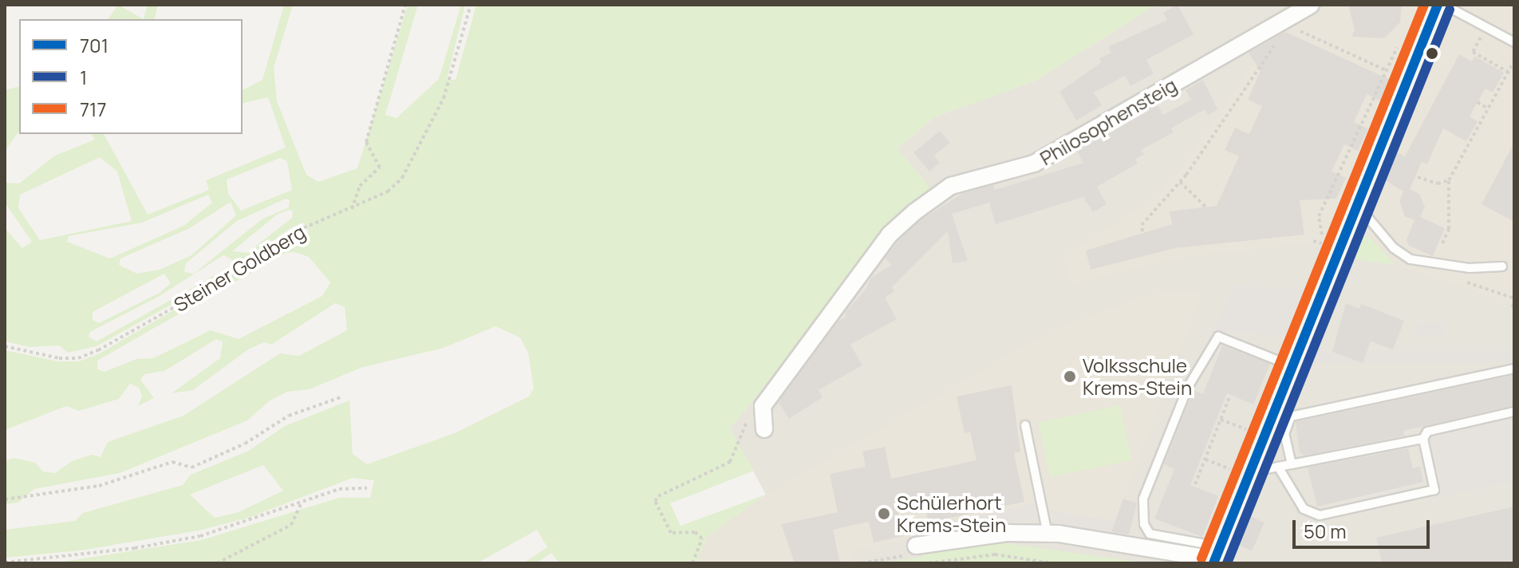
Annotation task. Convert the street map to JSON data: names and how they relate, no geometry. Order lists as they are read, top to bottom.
{
  "streets": {
    "street": ["Philosophensteig"],
    "path": ["Steiner Goldberg"]
  },
  "places": ["Volksschule Krems-Stein", "Schülerhort Krems-Stein"],
  "lines": ["transit line 701", "transit line 717", "transit line 1"],
  "legend": ["701", "1", "717"],
  "scale_bar": "50 m"
}
